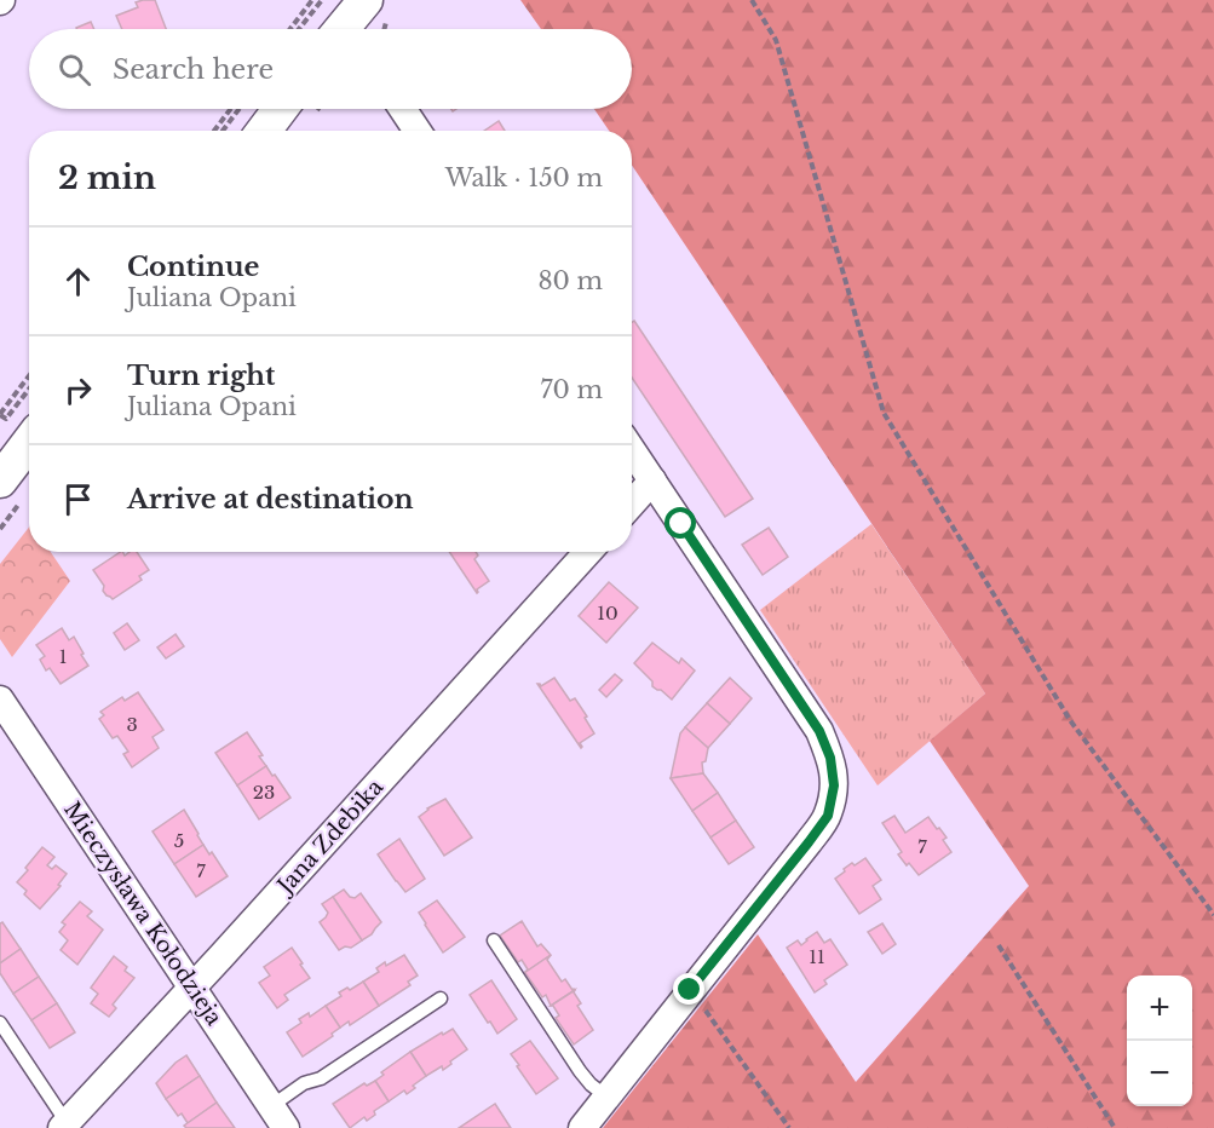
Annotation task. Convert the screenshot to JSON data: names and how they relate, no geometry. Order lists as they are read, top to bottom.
{
  "streets": {
    "street": ["Jana Zdebika", "Mieczysława Kołodzieja"]
  },
  "crossings": [
    ["Jana Zdebika", "Mieczysława Kołodzieja"]
  ],
  "house_numbers": [
    "10",
    "1",
    "3",
    "23",
    "5",
    "7",
    "7",
    "11"
  ],
  "page": {
    "search": "Search here",
    "heading": ["2 min", "Walk · 150 m"],
    "list": [
      ["Continue", "Juliana Opani", "80 m"],
      ["Turn right", "Juliana Opani", "70 m"],
      "Arrive at destination"
    ],
    "map_buttons": ["+", "−"]
  }
}
